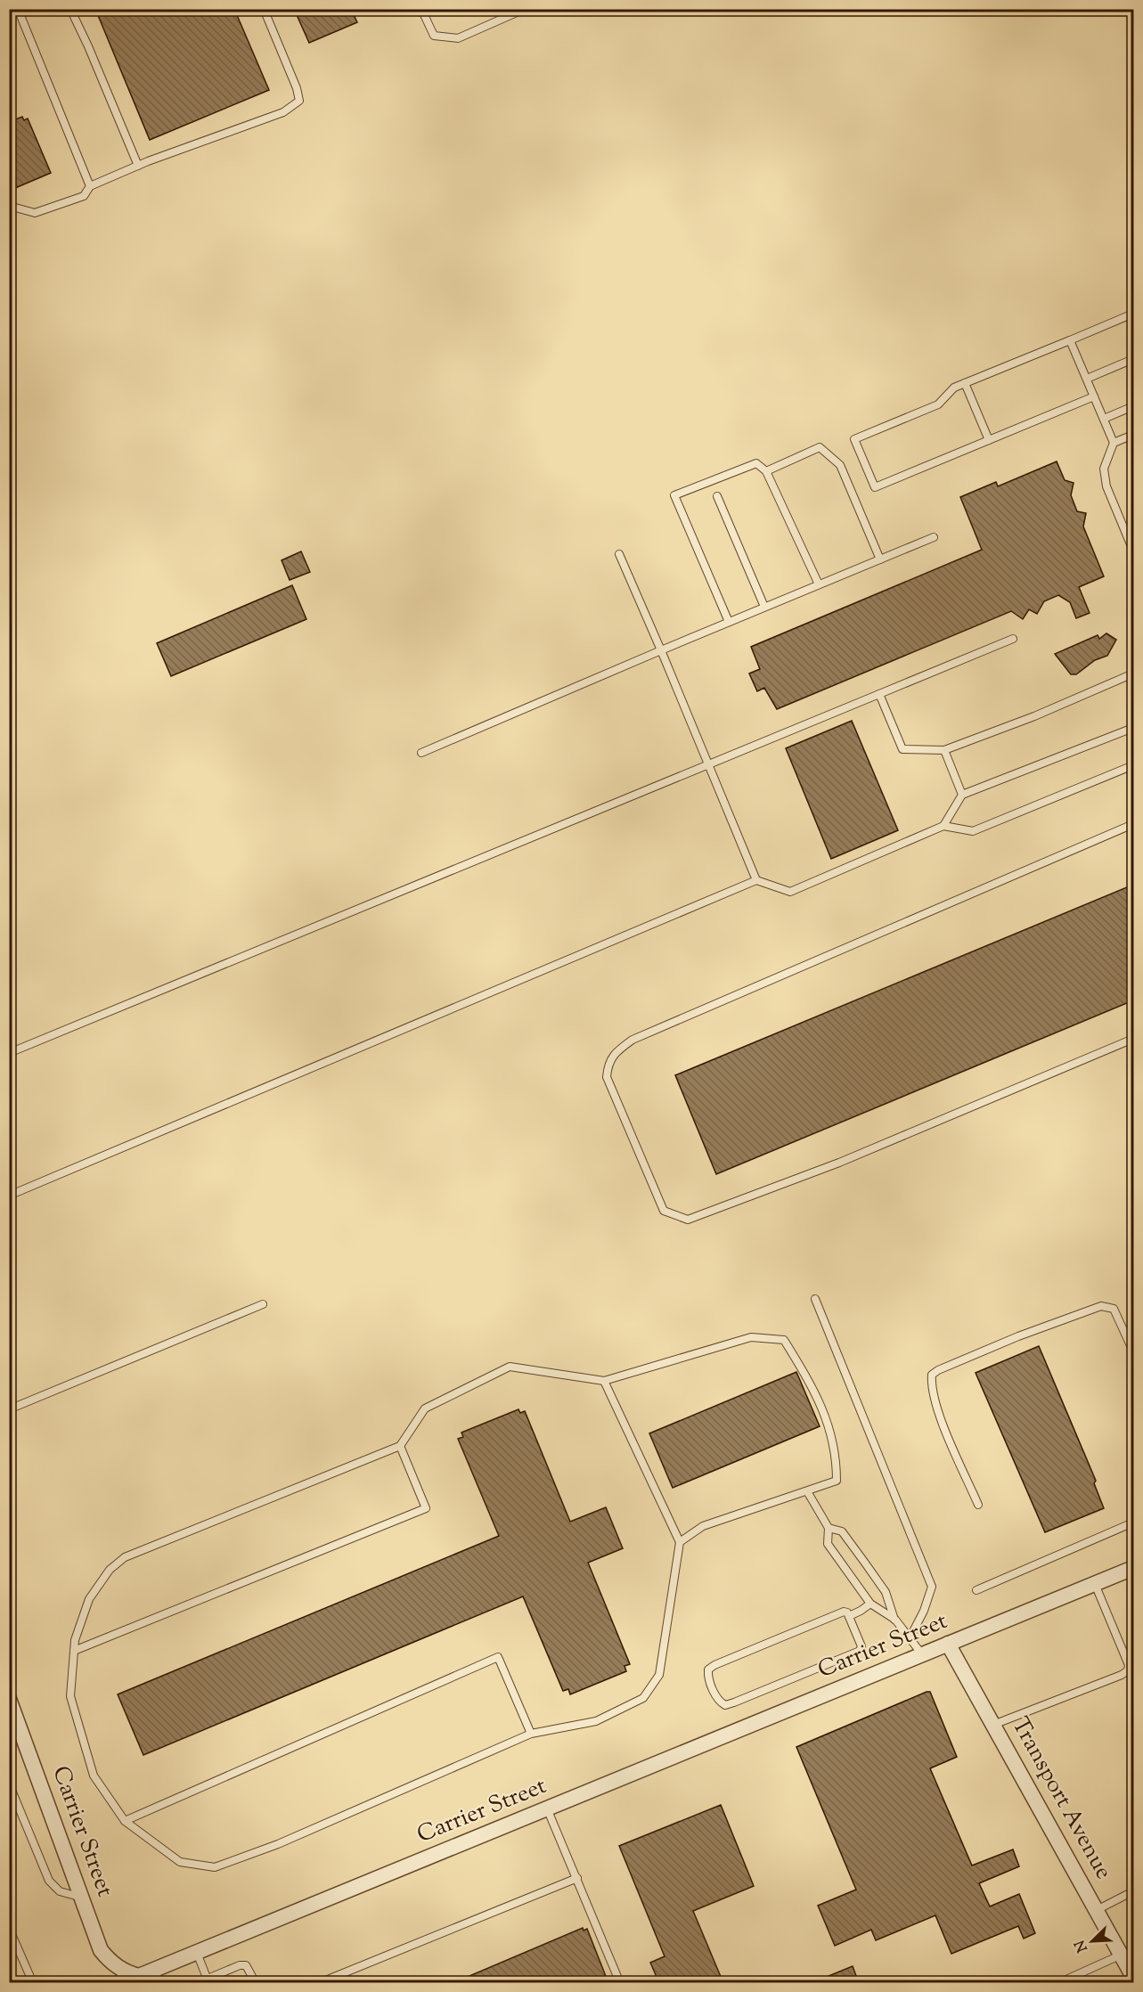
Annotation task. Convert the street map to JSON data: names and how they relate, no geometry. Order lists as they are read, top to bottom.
{
  "streets": {
    "street": ["Carrier Street", "Transport Avenue"]
  },
  "crossings": [
    ["Carrier Street", "Transport Avenue"]
  ],
  "north": "bottom left"
}
